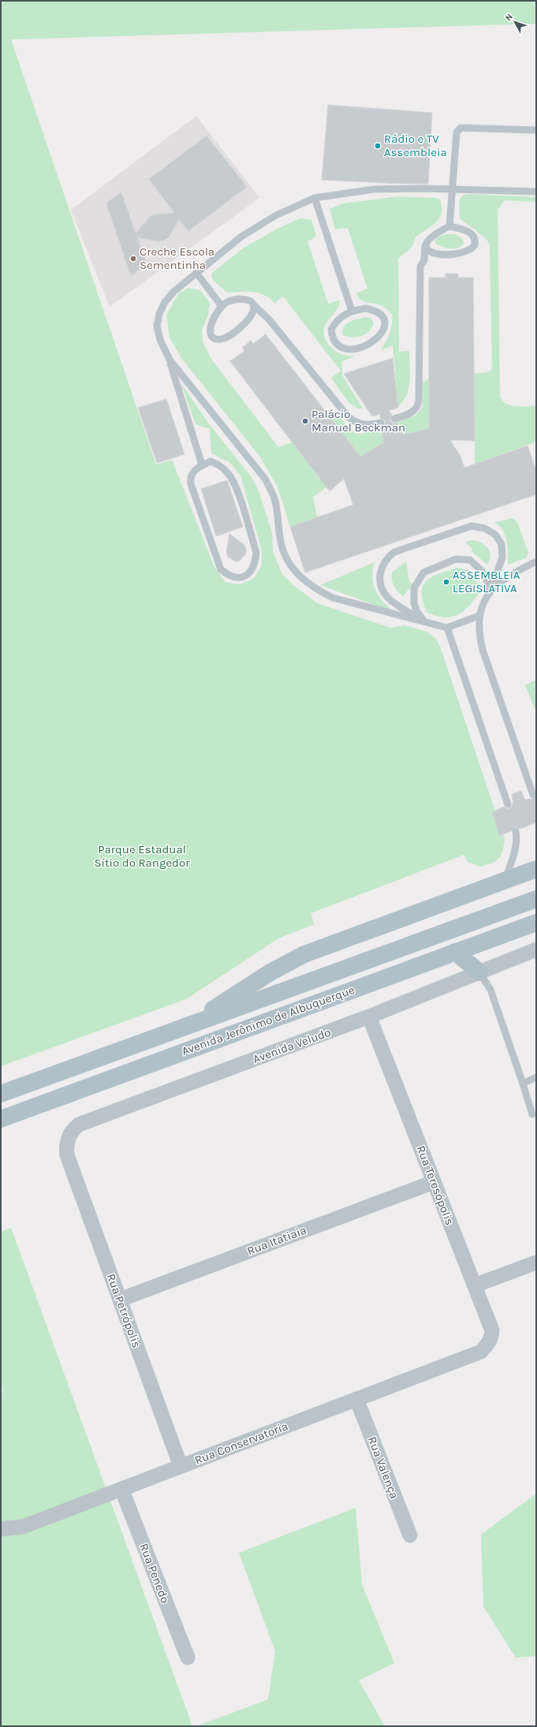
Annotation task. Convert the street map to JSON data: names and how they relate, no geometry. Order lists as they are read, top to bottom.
{
  "streets": {
    "main road": ["Avenida Jerônimo de Albuquerque"],
    "street": [
      "Avenida Veludo",
      "Rua Teresópolis",
      "Rua Itatiaia",
      "Rua Petrópolis",
      "Rua Conservatoria",
      "Rua Valença",
      "Rua Penedo"
    ]
  },
  "crossings": [
    ["Avenida Veludo", "Rua Teresópolis"],
    ["Avenida Veludo", "Rua Petrópolis"],
    ["Rua Teresópolis", "Rua Itatiaia"],
    ["Rua Teresópolis", "Rua Conservatoria"],
    ["Rua Itatiaia", "Rua Petrópolis"],
    ["Rua Petrópolis", "Rua Conservatoria"],
    ["Rua Conservatoria", "Rua Valença"],
    ["Rua Conservatoria", "Rua Penedo"]
  ],
  "parks": ["Parque Estadual Sítio do Rangedor"],
  "places": [
    "Rádio e TV Assembleia",
    "Creche Escola Sementinha",
    "Palácio Manuel Beckman",
    "ASSEMBLEIA LEGISLATIVA"
  ],
  "north": "top left"
}
